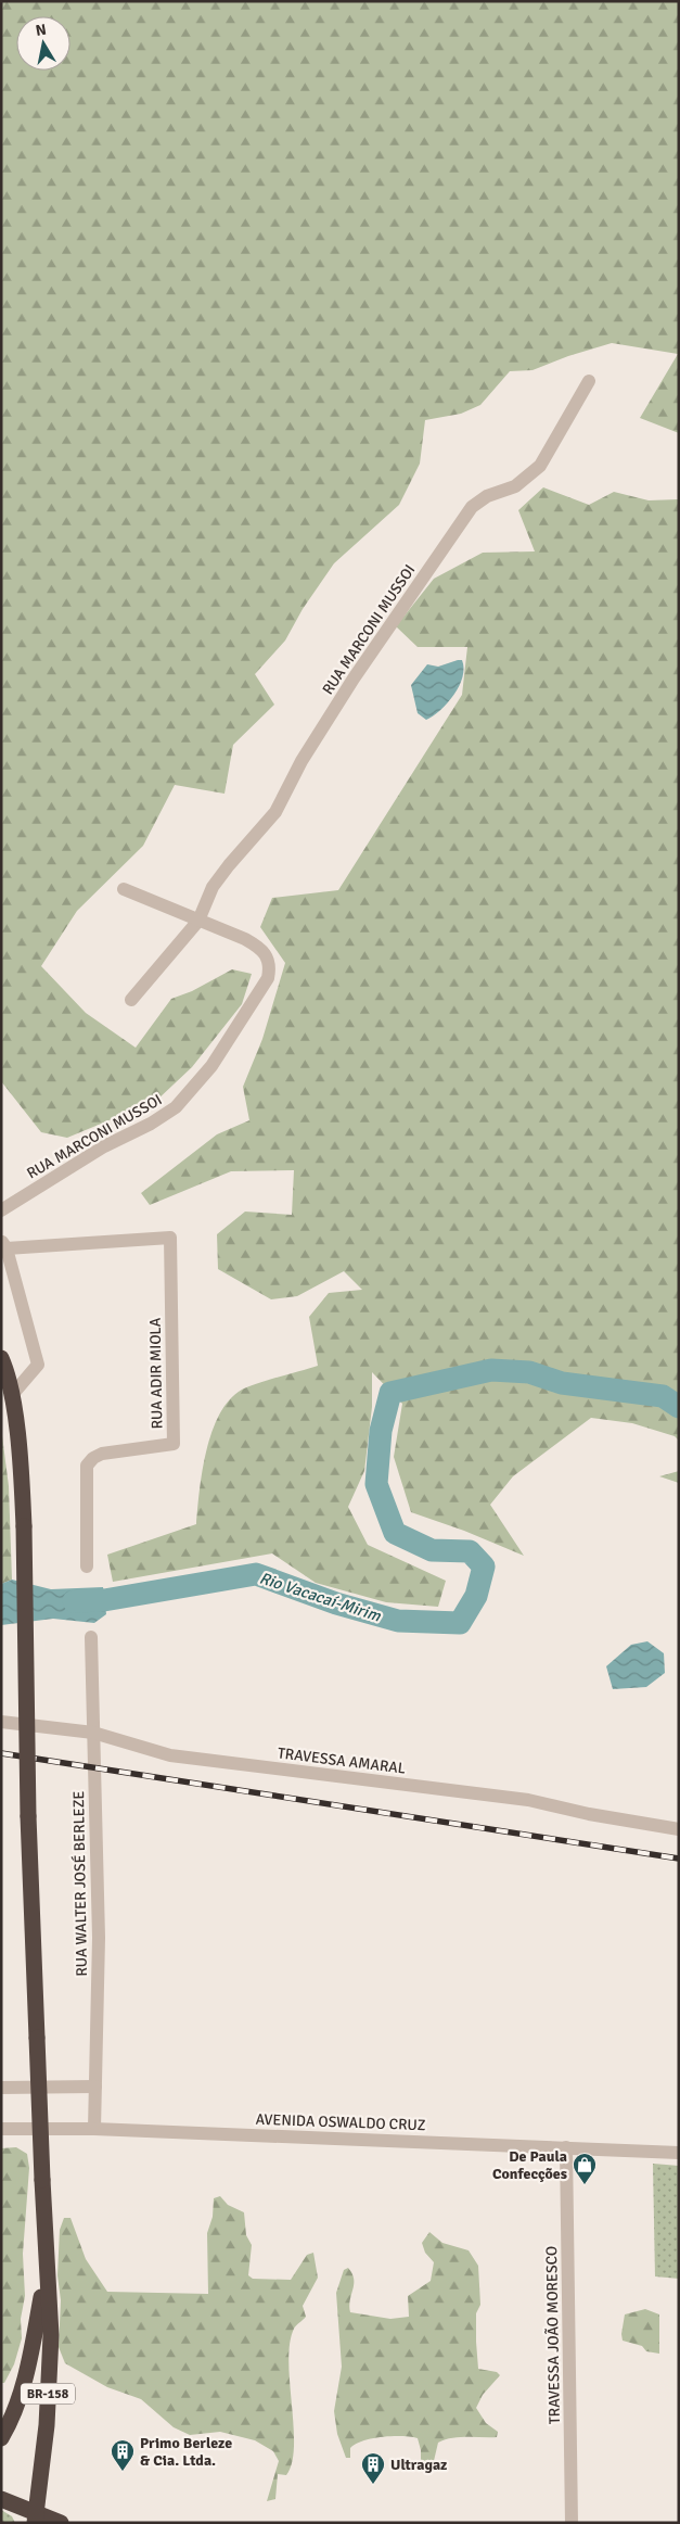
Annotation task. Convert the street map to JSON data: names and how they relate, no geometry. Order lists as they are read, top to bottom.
{
  "streets": {
    "highway": ["BR-158"],
    "street": [
      "RUA MARCONI MUSSOI",
      "RUA ADIR MIOLA",
      "TRAVESSA AMARAL",
      "RUA WALTER JOSÉ BERLEZE",
      "AVENIDA OSWALDO CRUZ",
      "TRAVESSA JOÃO MORESCO"
    ]
  },
  "crossings": [
    ["TRAVESSA AMARAL", "RUA WALTER JOSÉ BERLEZE"],
    ["RUA WALTER JOSÉ BERLEZE", "AVENIDA OSWALDO CRUZ"],
    ["AVENIDA OSWALDO CRUZ", "TRAVESSA JOÃO MORESCO"]
  ],
  "water": ["Rio Vacacaí-Mirim"],
  "places": {
    "shop": ["De Paula Confecções"],
    "building": ["Primo Berleze & Cia. Ltda.", "Ultragaz"]
  },
  "north": "top"
}
